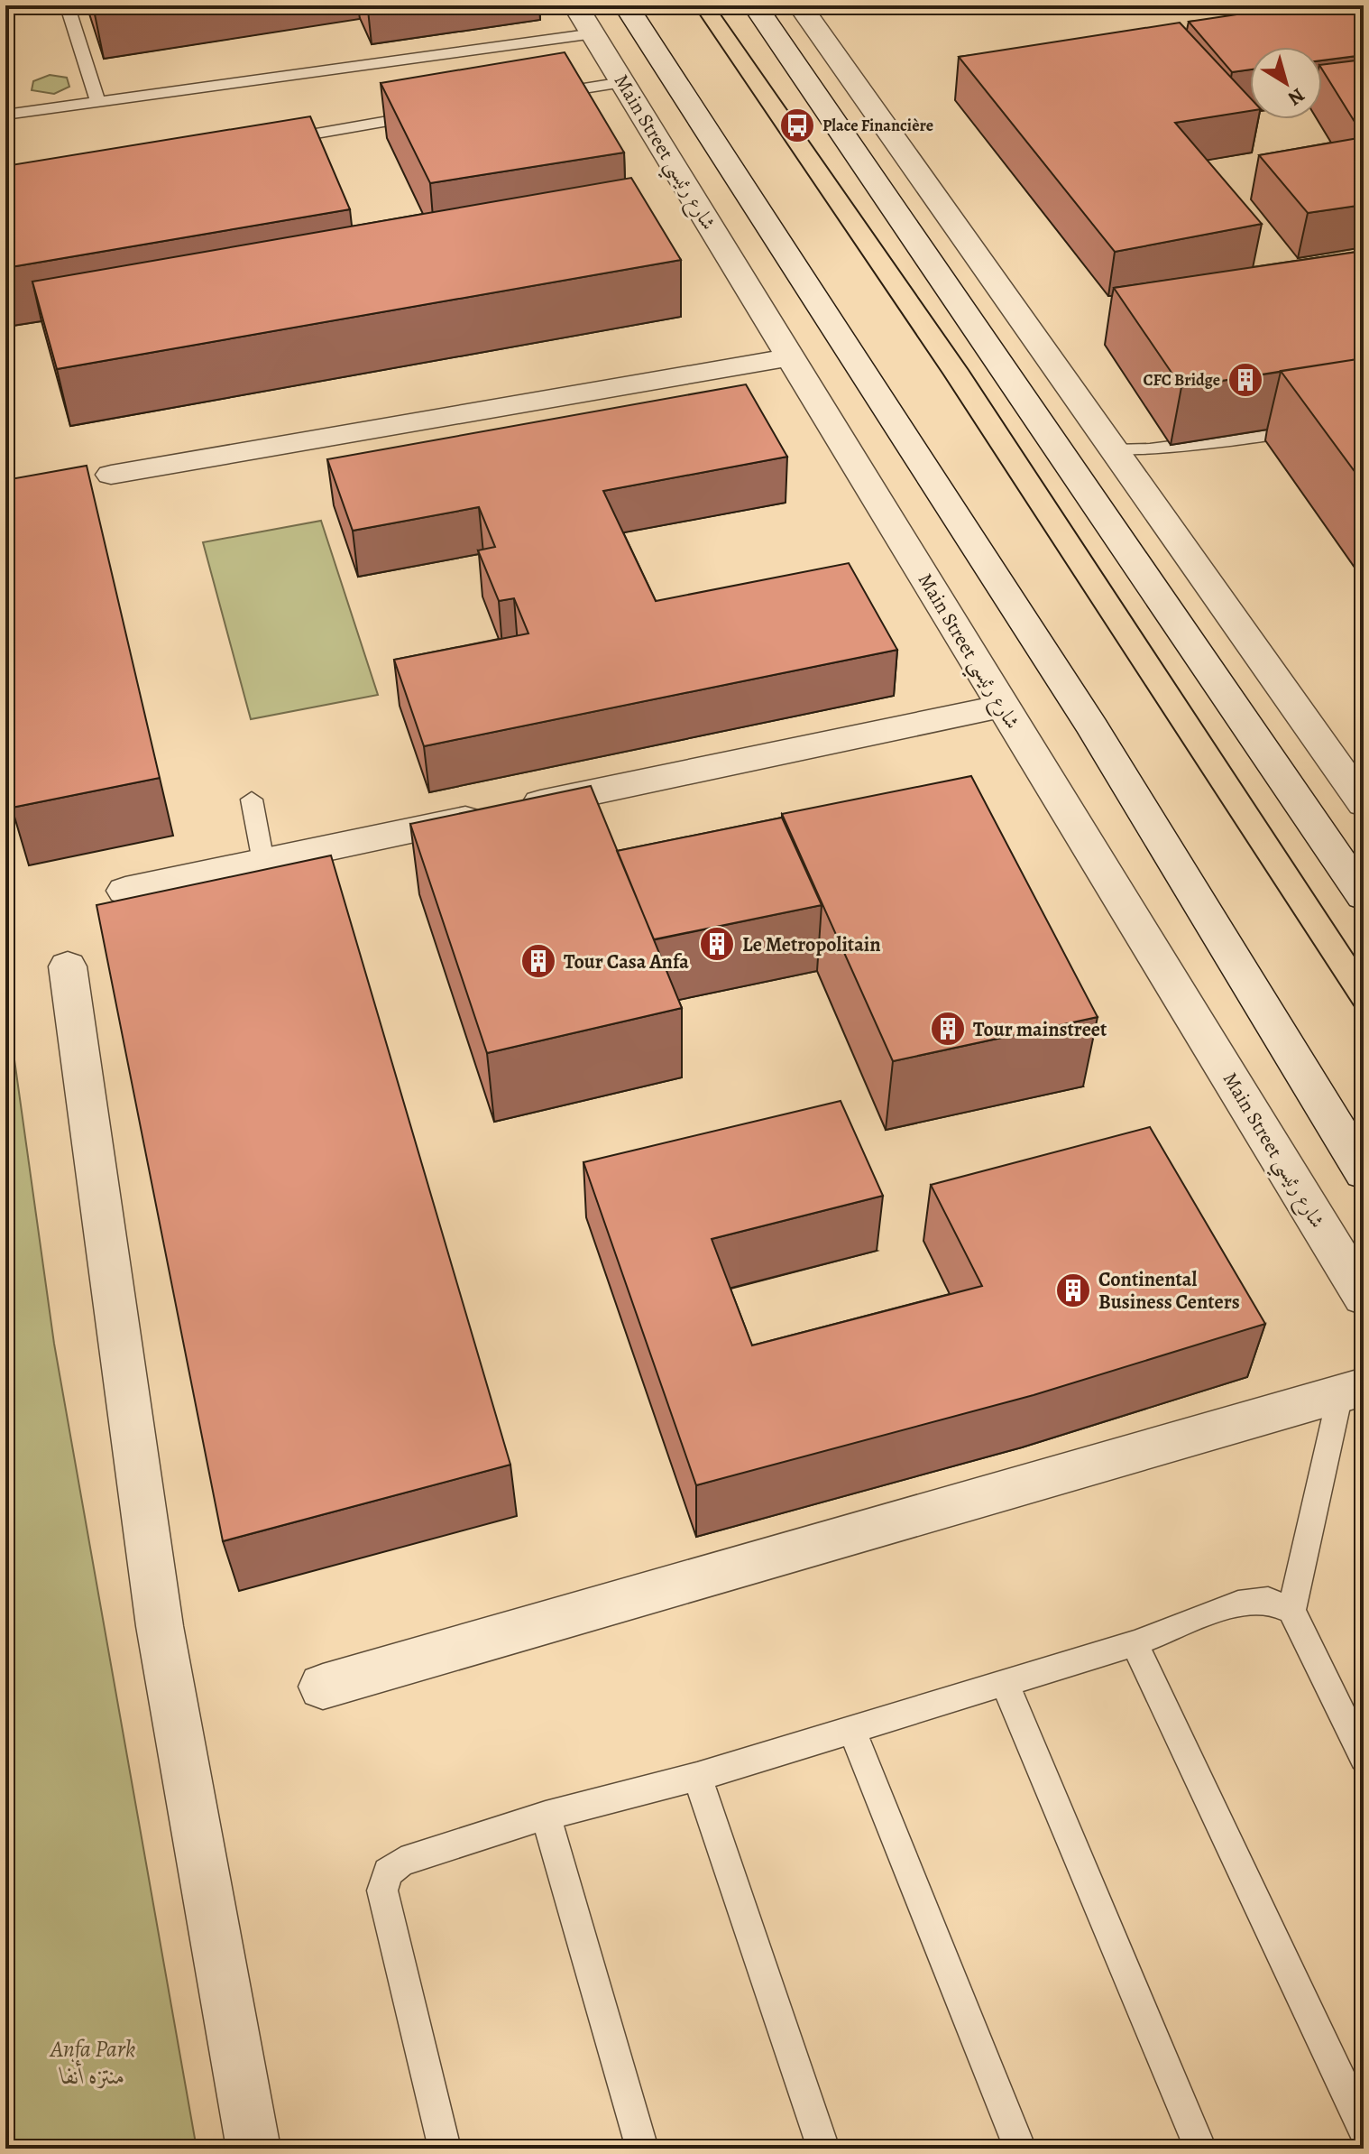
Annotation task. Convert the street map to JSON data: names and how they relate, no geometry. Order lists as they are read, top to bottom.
{
  "streets": {
    "street": ["Main Street شارع رئيسي"]
  },
  "parks": ["Anfa Park منتزه أنفا"],
  "places": {
    "bus stop": ["Place Financière"],
    "building": [
      "CFC Bridge",
      "Le Metropolitain",
      "Tour Casa Anfa",
      "Tour mainstreet",
      "Continental Business Centers"
    ]
  },
  "north": "bottom right"
}
